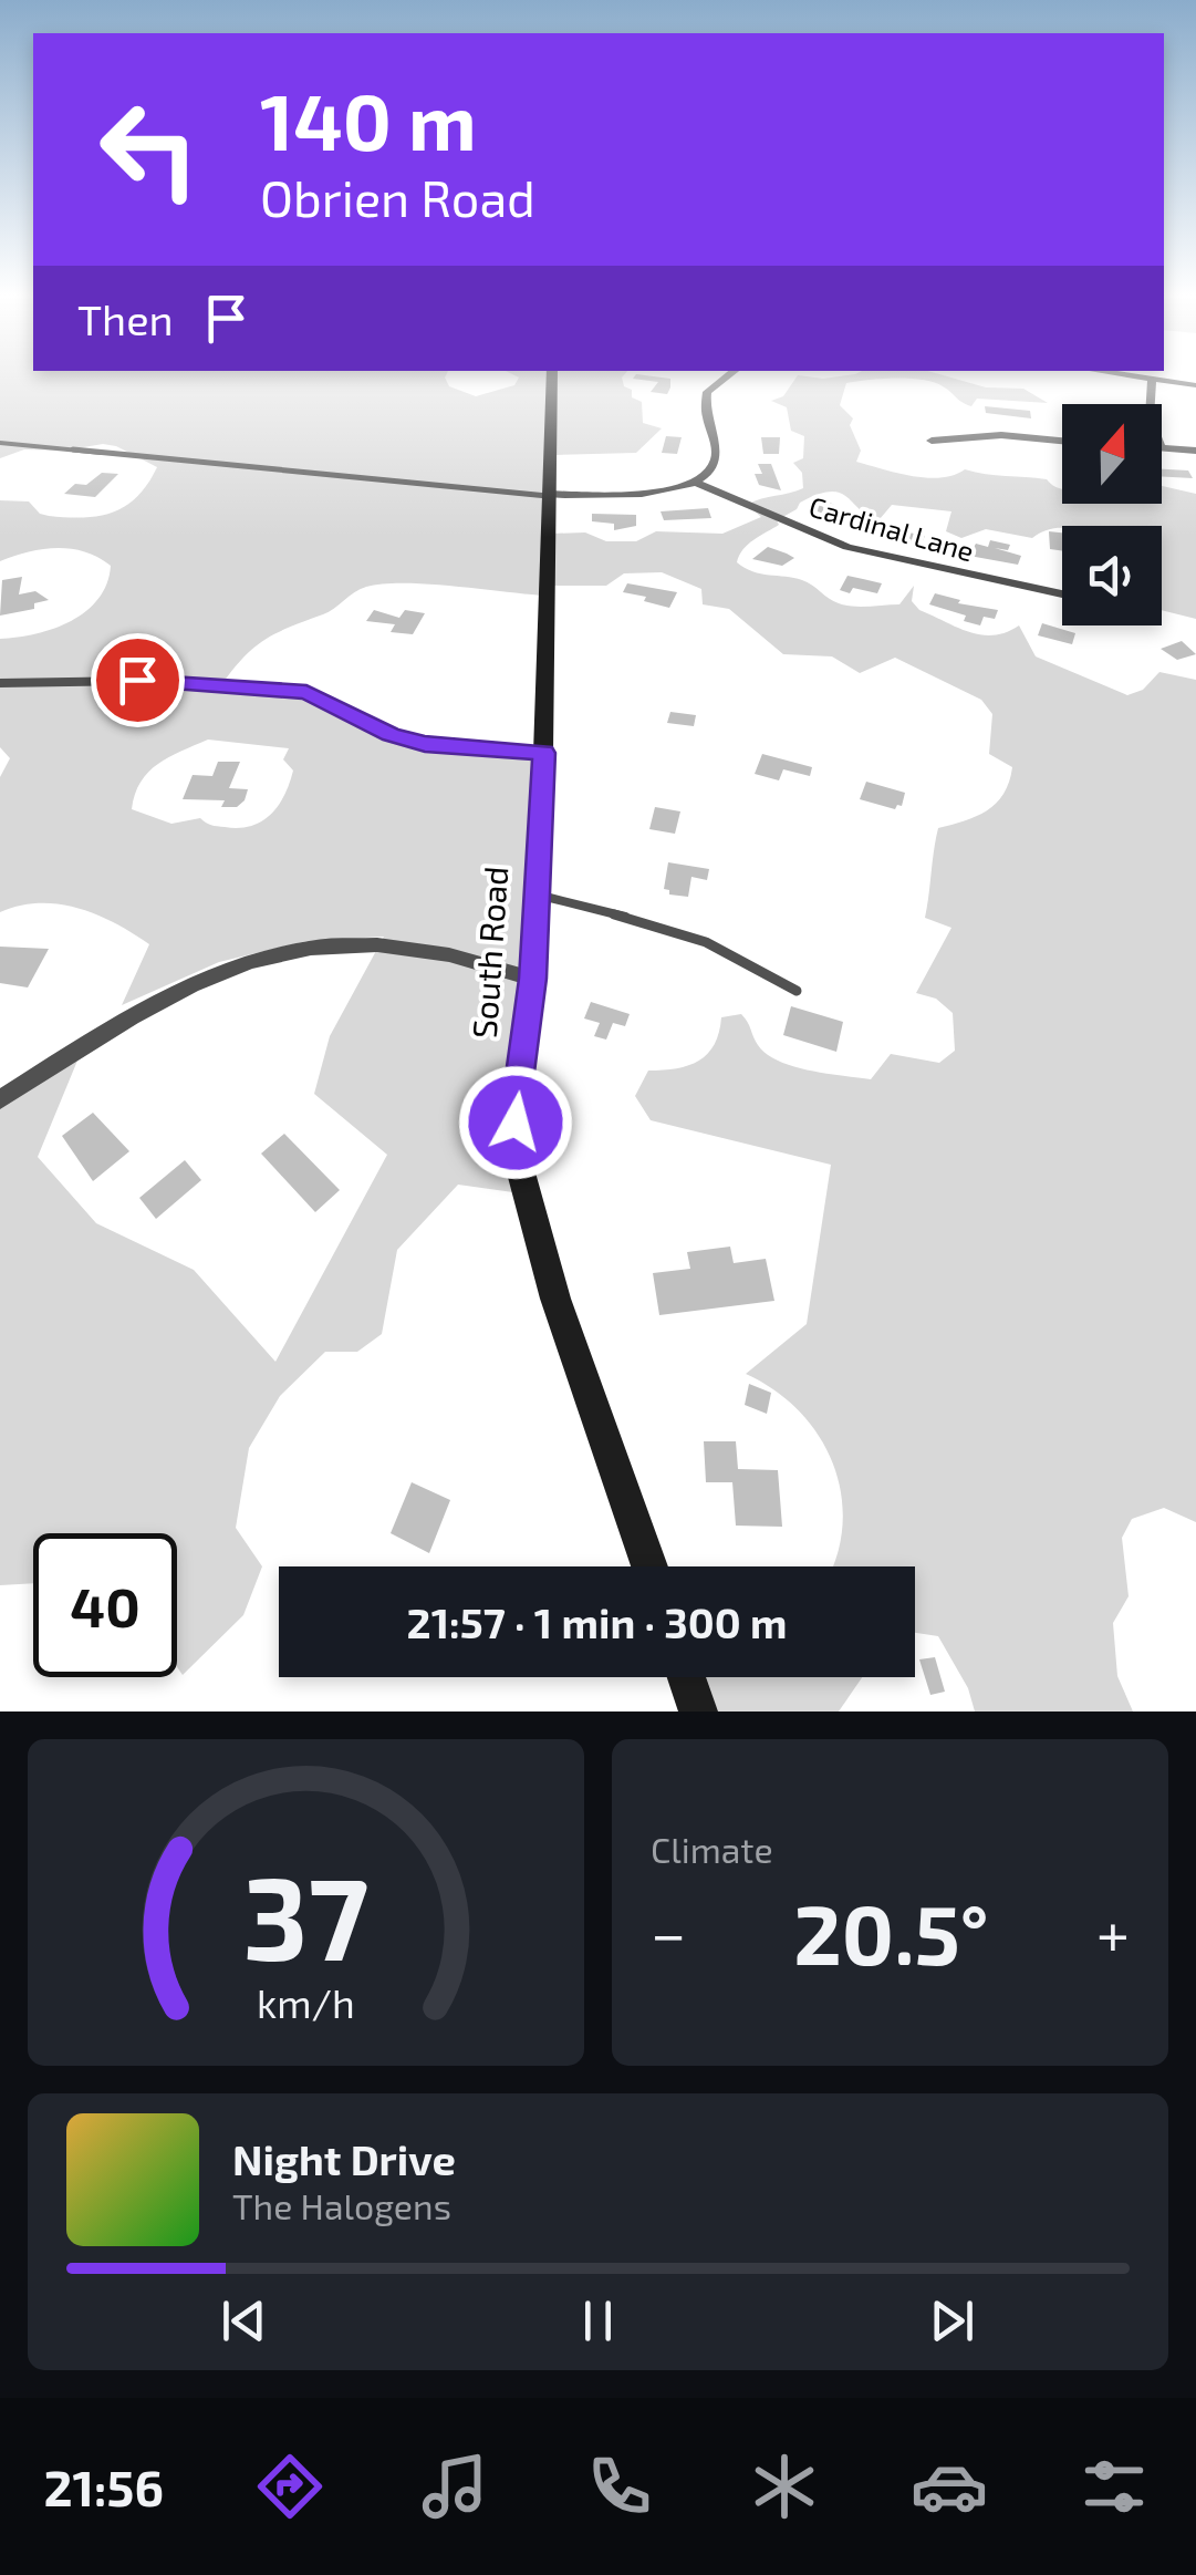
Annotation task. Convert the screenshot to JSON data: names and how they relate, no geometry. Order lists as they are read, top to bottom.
{
  "streets": {
    "street": ["Cardinal Lane", "South Road"]
  },
  "north": "top",
  "page": {
    "turn": ["140 m", "Obrien Road"],
    "then": "Then",
    "limit": "40",
    "trip": "21:57 · 1 min · 300 m",
    "tile": "Climate",
    "heat": ["−", "20.5°", "+"],
    "song": ["Night Drive", "The Halogens"],
    "tabs": "21:56",
    "gauge": ["37", "km/h"]
  }
}
